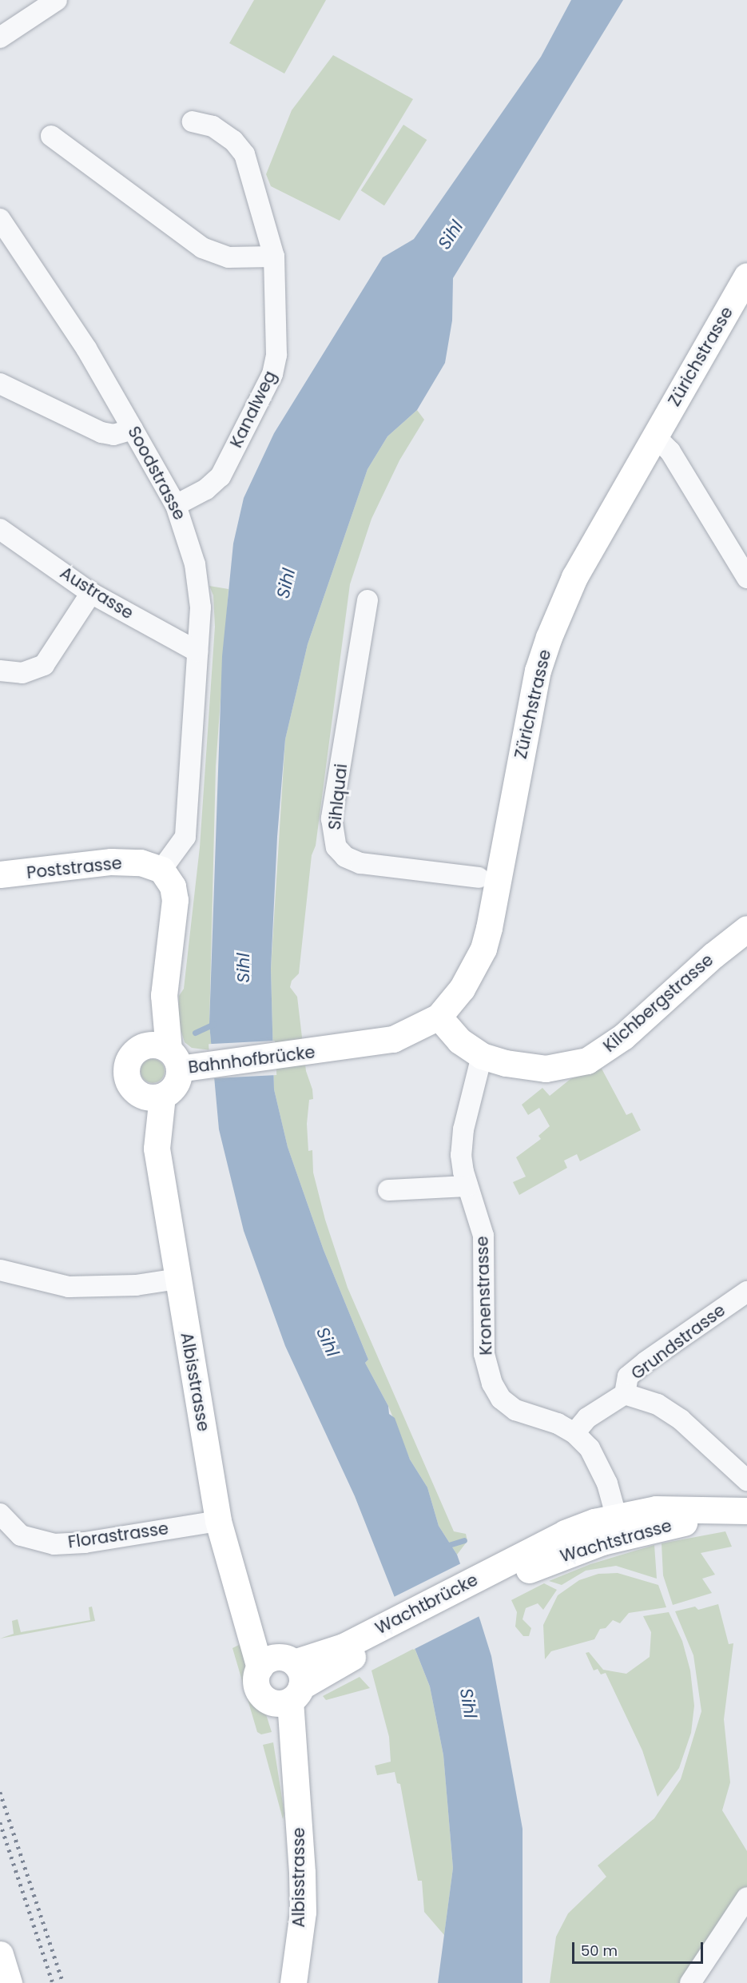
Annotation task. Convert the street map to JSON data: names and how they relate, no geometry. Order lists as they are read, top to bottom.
{
  "streets": {
    "main road": [
      "Zürichstrasse",
      "Poststrasse",
      "Kilchbergstrasse",
      "Bahnhofbrücke",
      "Albisstrasse",
      "Wachtstrasse",
      "Wachtbrücke"
    ],
    "street": [
      "Kanalweg",
      "Soodstrasse",
      "Austrasse",
      "Sihlquai",
      "Kronenstrasse",
      "Grundstrasse",
      "Florastrasse"
    ]
  },
  "crossings": [
    ["Zürichstrasse", "Kilchbergstrasse"],
    ["Zürichstrasse", "Bahnhofbrücke"],
    ["Kanalweg", "Soodstrasse"],
    ["Soodstrasse", "Austrasse"],
    ["Soodstrasse", "Poststrasse"],
    ["Kilchbergstrasse", "Kronenstrasse"],
    ["Bahnhofbrücke", "Albisstrasse"],
    ["Kronenstrasse", "Grundstrasse"],
    ["Kronenstrasse", "Wachtstrasse"],
    ["Albisstrasse", "Florastrasse"],
    ["Albisstrasse", "Wachtbrücke"],
    ["Wachtstrasse", "Wachtbrücke"]
  ],
  "water": ["Sihl"],
  "scale_bar": "50 m"
}
